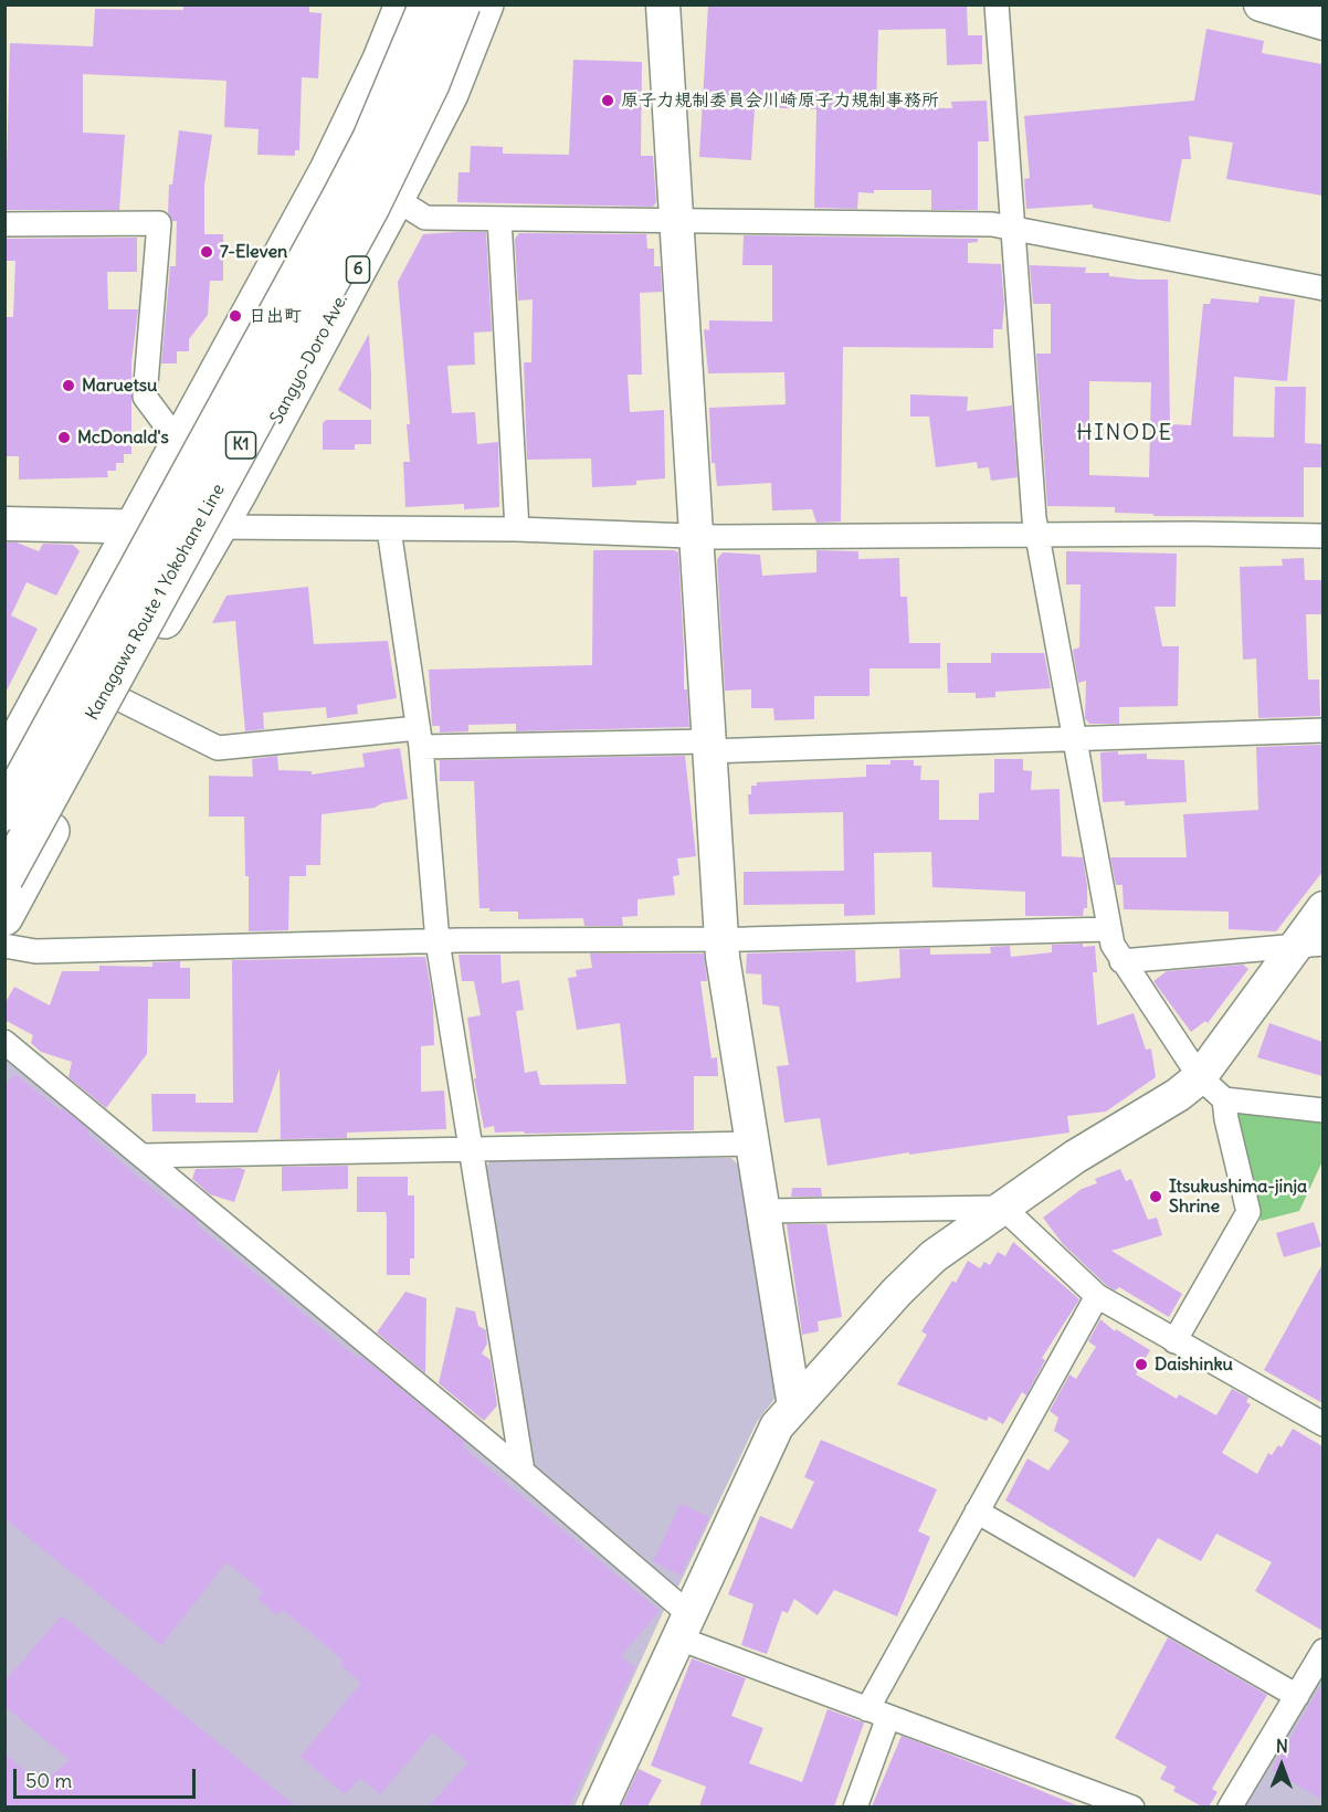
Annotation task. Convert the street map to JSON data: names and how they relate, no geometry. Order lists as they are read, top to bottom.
{
  "streets": {
    "main road": [
      "6",
      "Sangyo-Doro Ave.",
      "K1",
      "Kanagawa Route 1 Yokohane Line"
    ]
  },
  "districts": ["HINODE"],
  "places": [
    "原子力規制委員会川崎原子力規制事務所",
    "7-Eleven",
    "日出町",
    "Maruetsu",
    "McDonald's",
    "Itsukushima-jinja Shrine",
    "Daishinku"
  ],
  "scale_bar": "50 m",
  "north": "top"
}
